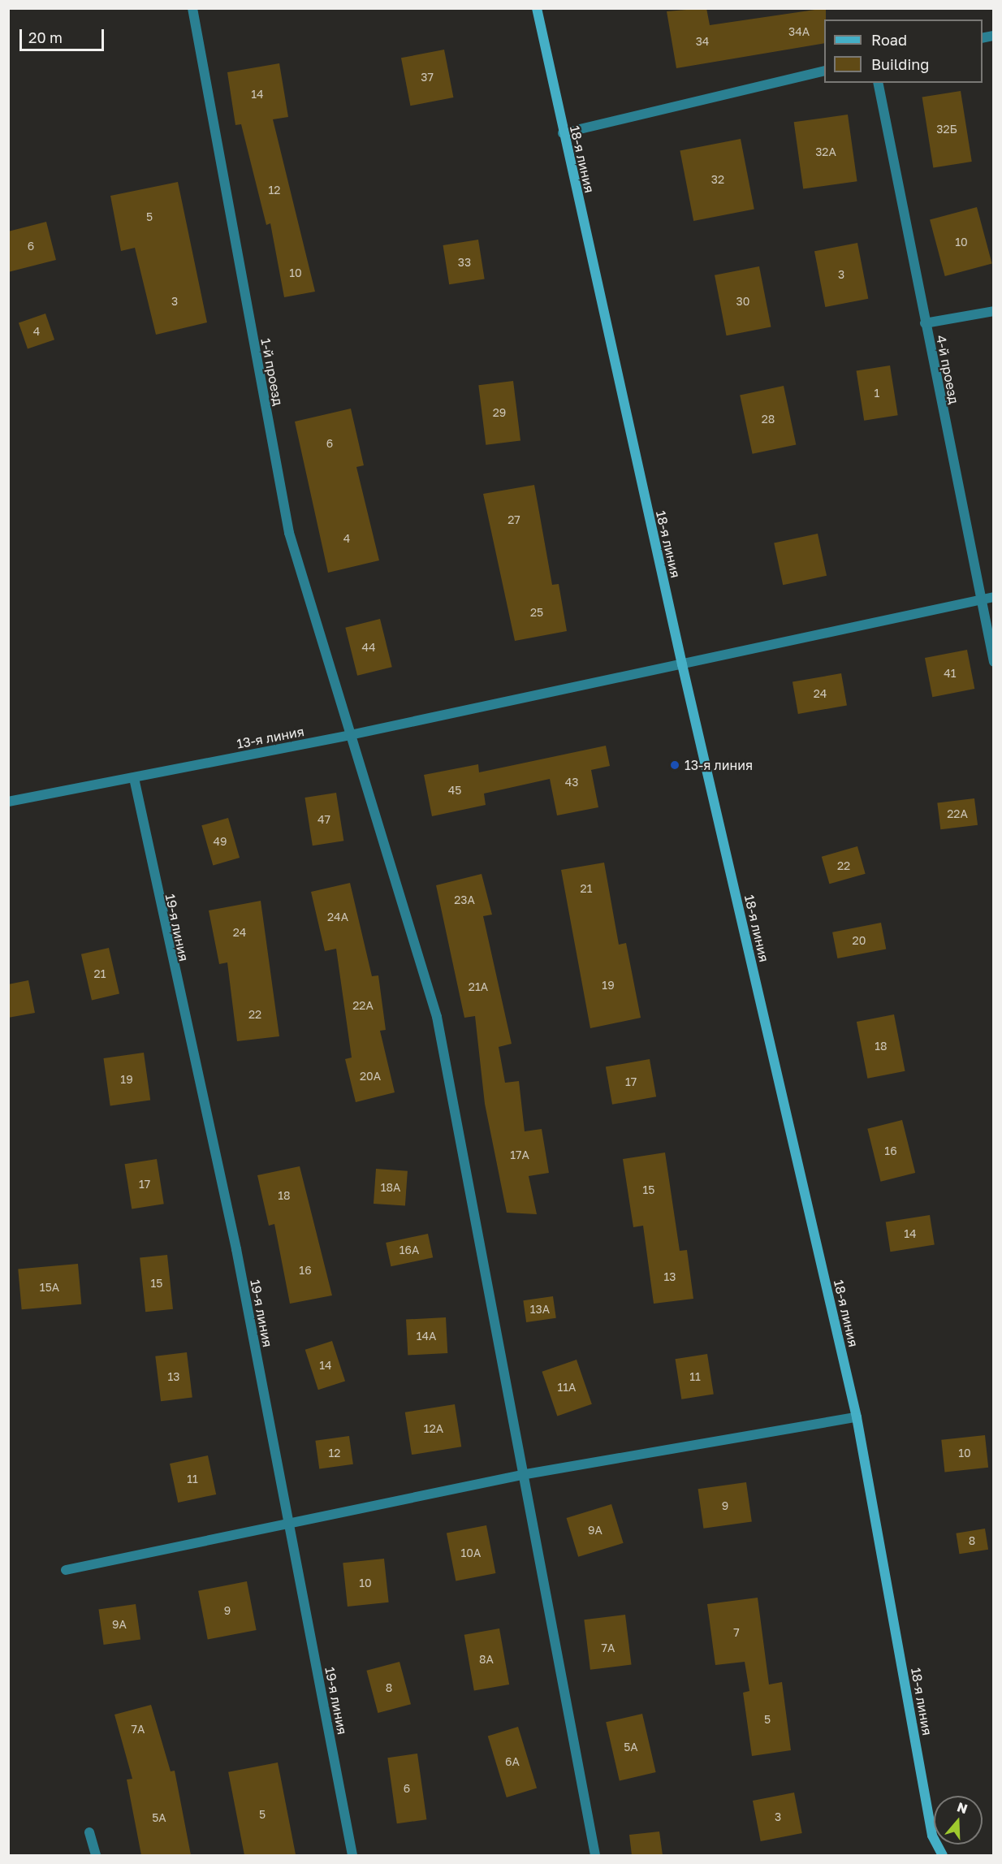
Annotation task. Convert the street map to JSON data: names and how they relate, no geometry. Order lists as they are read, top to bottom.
{
  "streets": {
    "street": [
      "18-я линия",
      "4-й проезд",
      "1-й проезд",
      "13-я линия",
      "19-я линия"
    ]
  },
  "crossings": [
    ["18-я линия", "13-я линия"],
    ["4-й проезд", "13-я линия"],
    ["1-й проезд", "13-я линия"],
    ["13-я линия", "19-я линия"]
  ],
  "places": ["13-я линия"],
  "house_numbers": [
    "34А",
    "34",
    "37",
    "14",
    "32Б",
    "32А",
    "32",
    "12",
    "5",
    "10",
    "6",
    "33",
    "10",
    "3",
    "3",
    "30",
    "4",
    "1",
    "29",
    "28",
    "6",
    "27",
    "4",
    "25",
    "44",
    "41",
    "24",
    "43",
    "45",
    "22А",
    "47",
    "49",
    "22",
    "21",
    "23А",
    "24А",
    "24",
    "20",
    "21",
    "19",
    "21А",
    "22А",
    "22",
    "18",
    "20А",
    "19",
    "17",
    "16",
    "17А",
    "17",
    "18А",
    "15",
    "18",
    "14",
    "16А",
    "16",
    "13",
    "15",
    "15А",
    "13А",
    "14А",
    "14",
    "13",
    "11",
    "11А",
    "12А",
    "12",
    "10",
    "11",
    "9",
    "9А",
    "8",
    "10А",
    "10",
    "9",
    "9А",
    "7",
    "7А",
    "8А",
    "8",
    "5",
    "7А",
    "5А",
    "6А",
    "6",
    "5",
    "3",
    "5А"
  ],
  "legend": ["Road", "Building"],
  "scale_bar": "20 m",
  "north": "top"
}
